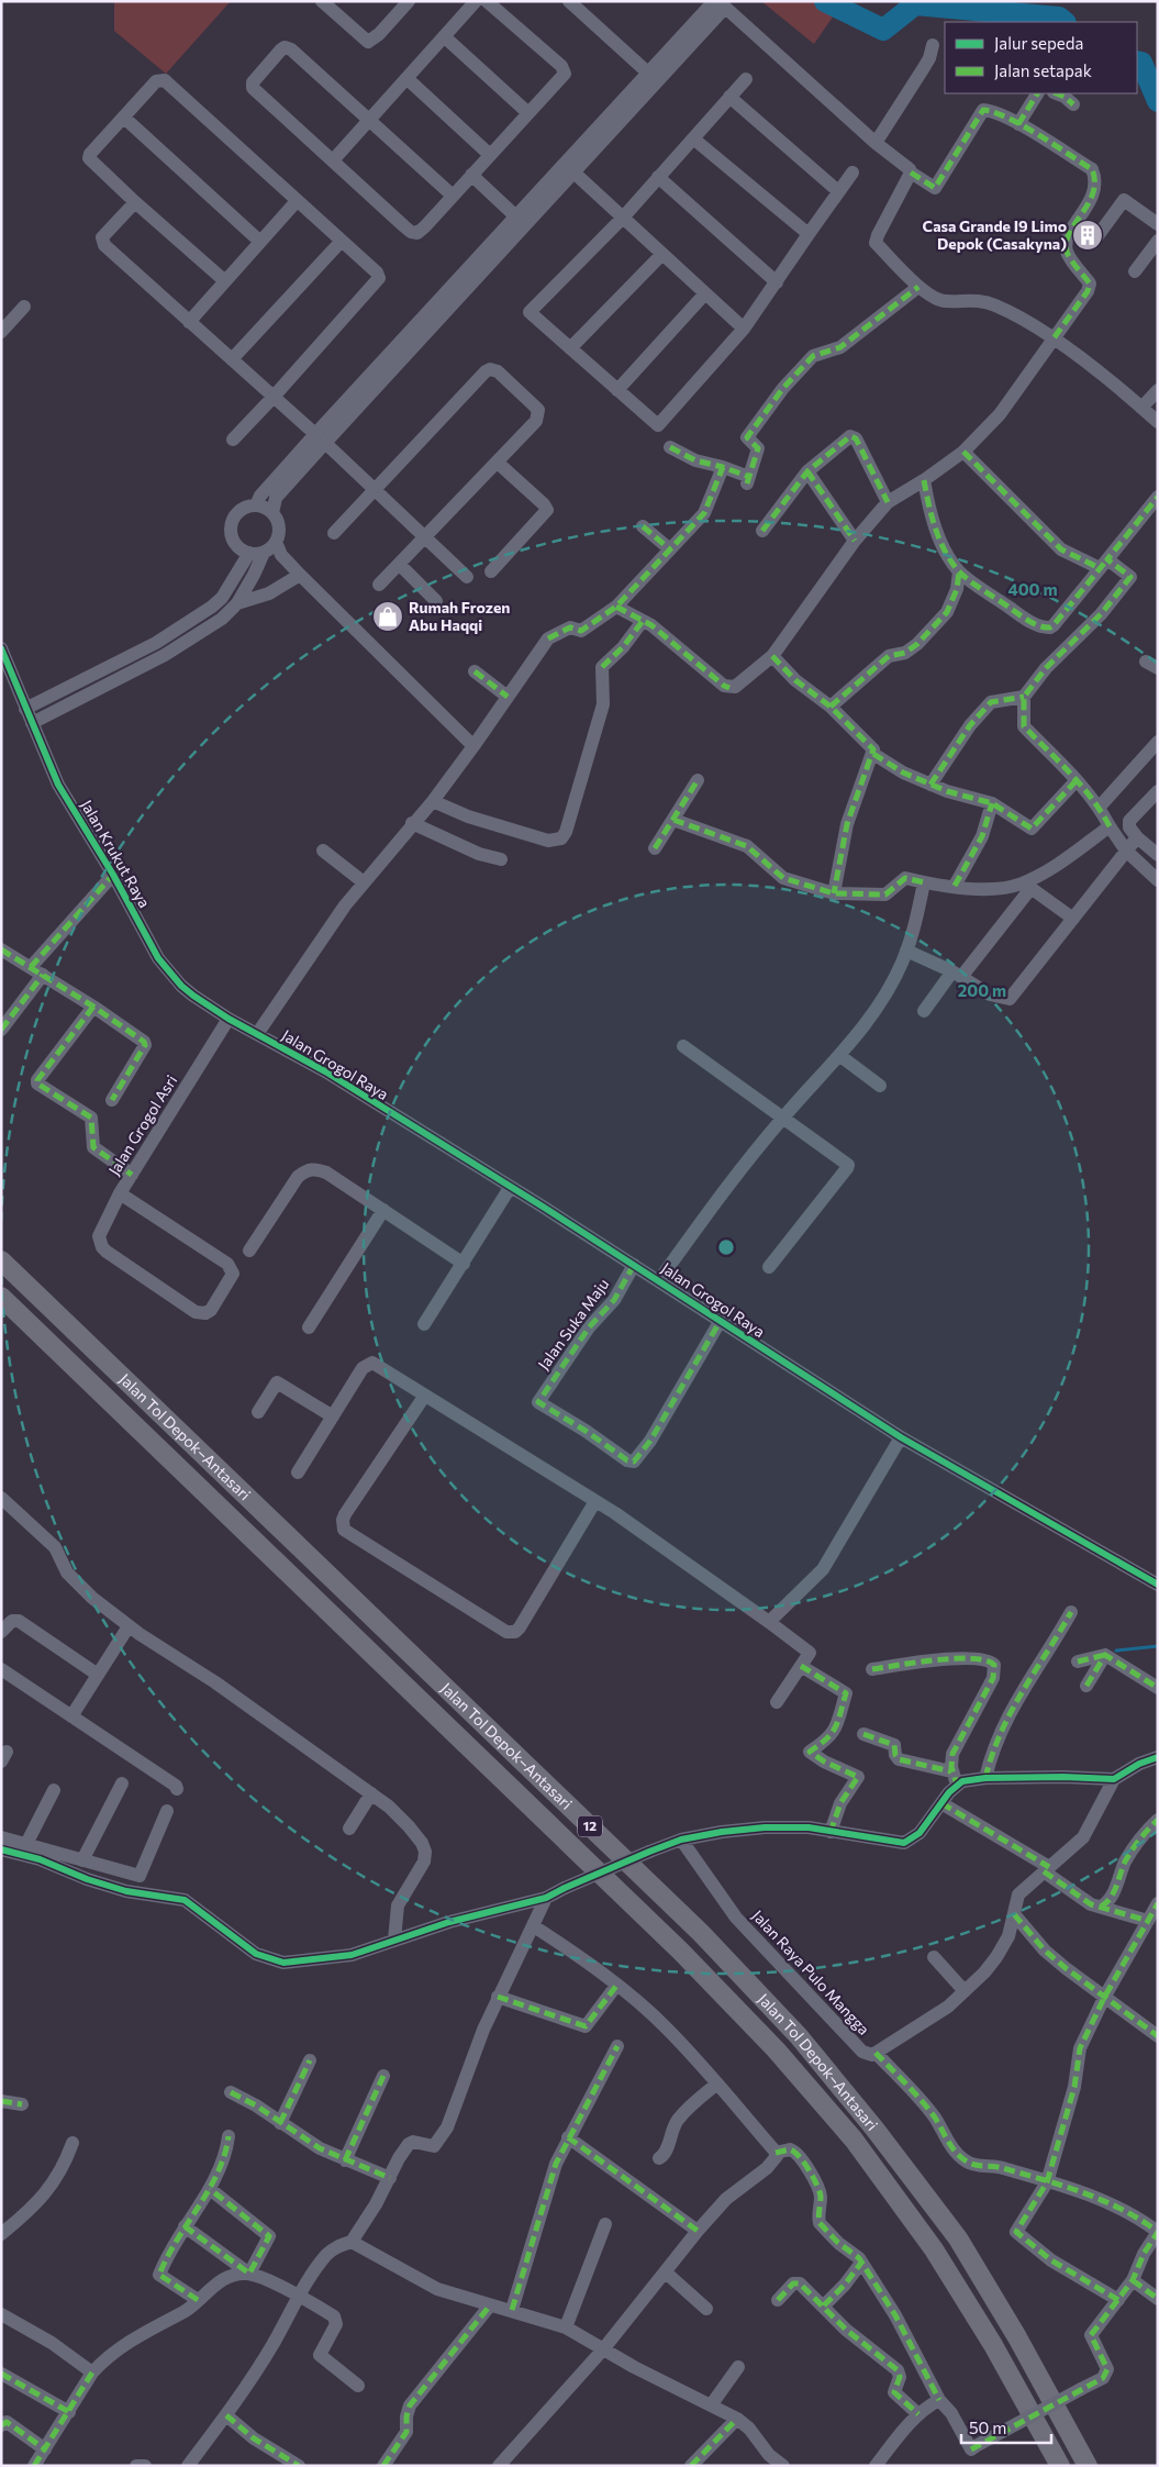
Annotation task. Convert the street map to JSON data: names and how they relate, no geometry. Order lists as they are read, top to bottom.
{
  "streets": {
    "highway": ["Jalan Tol Depok–Antasari", "12"],
    "street": [
      "Jalan Krukut Raya",
      "Jalan Grogol Raya",
      "Jalan Grogol Asri",
      "Jalan Suka Maju",
      "Jalan Raya Pulo Mangga"
    ]
  },
  "crossings": [
    ["Jalan Krukut Raya", "Jalan Grogol Raya"],
    ["Jalan Krukut Raya", "Jalan Grogol Asri"],
    ["Jalan Grogol Raya", "Jalan Suka Maju"]
  ],
  "places": {
    "building": ["Casa Grande I9 Limo Depok (Casakyna)"],
    "shop": ["Rumah Frozen Abu Haqqi"]
  },
  "legend": ["Jalur sepeda", "Jalan setapak"],
  "scale_bar": "50 m",
  "rings": ["400 m", "200 m"]
}
